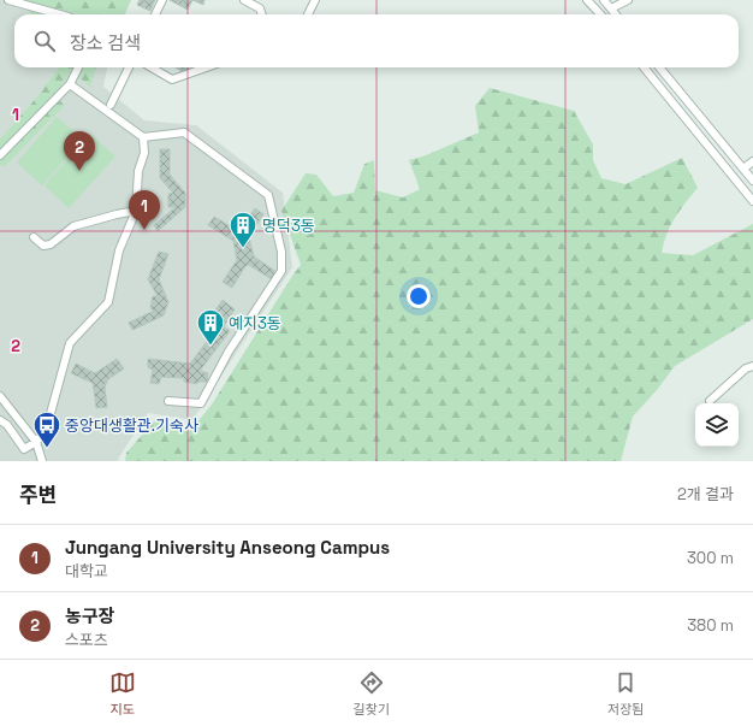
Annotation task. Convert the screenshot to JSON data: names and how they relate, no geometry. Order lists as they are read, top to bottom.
{
  "places": {
    "building": ["명덕3동", "예지3동"],
    "bus stop": ["중앙대생활관.기숙사"]
  },
  "page": {
    "search": "장소 검색",
    "pins": ["2", "1"],
    "heading": ["주변", "2개 결과"],
    "list": [
      {
        "mark": "1",
        "name": "Jungang University Anseong Campus",
        "note": "대학교",
        "value": "300 m"
      },
      {
        "mark": "2",
        "name": "농구장",
        "note": "스포츠",
        "value": "380 m"
      }
    ],
    "nav": ["지도", "길찾기", "저장됨"]
  },
  "grid": {
    "rows": ["1", "2"]
  }
}
